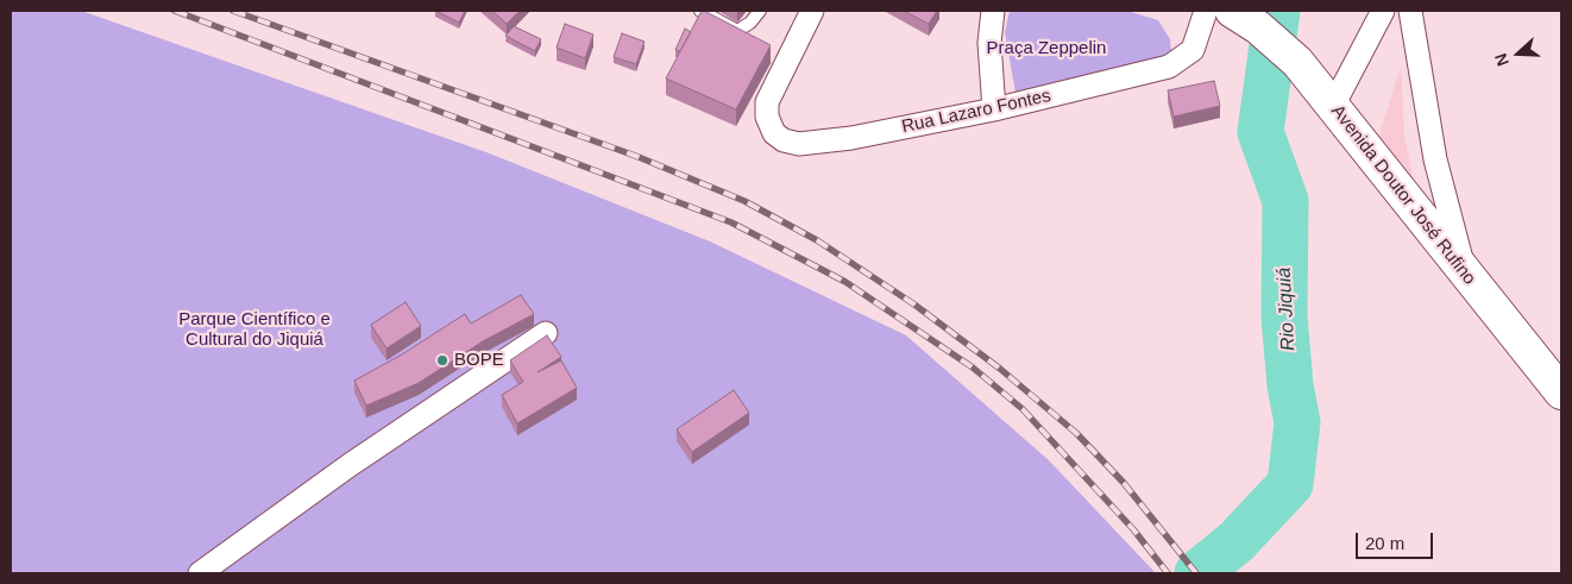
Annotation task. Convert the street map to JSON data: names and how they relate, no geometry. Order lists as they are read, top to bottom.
{
  "streets": {
    "main road": ["Avenida Doutor José Rufino"],
    "street": ["Rua Lazaro Fontes"]
  },
  "crossings": [
    ["Rua Lazaro Fontes", "Avenida Doutor José Rufino"]
  ],
  "water": ["Rio Jiquiá"],
  "parks": ["Praça Zeppelin", "Parque Científico e Cultural do Jiquiá"],
  "places": ["BOPE"],
  "scale_bar": "20 m",
  "north": "left"
}
